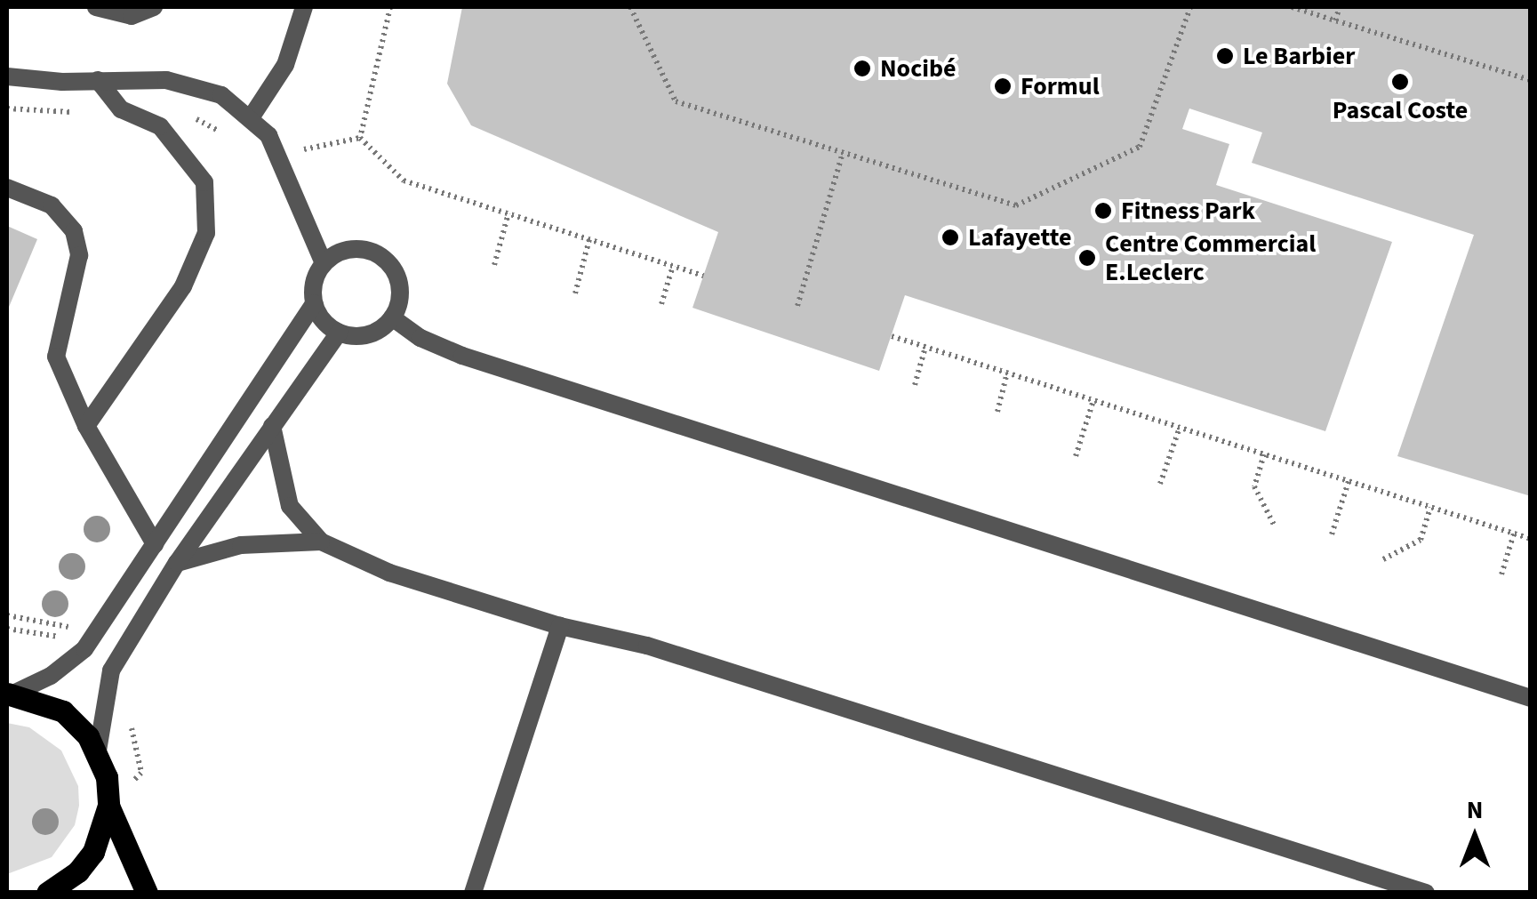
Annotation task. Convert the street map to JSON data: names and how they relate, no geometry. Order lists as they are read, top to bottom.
{
  "places": [
    "Le Barbier",
    "Nocibé",
    "Pascal Coste",
    "Formul",
    "Fitness Park",
    "Lafayette",
    "Centre Commercial E.Leclerc"
  ],
  "north": "top"
}
